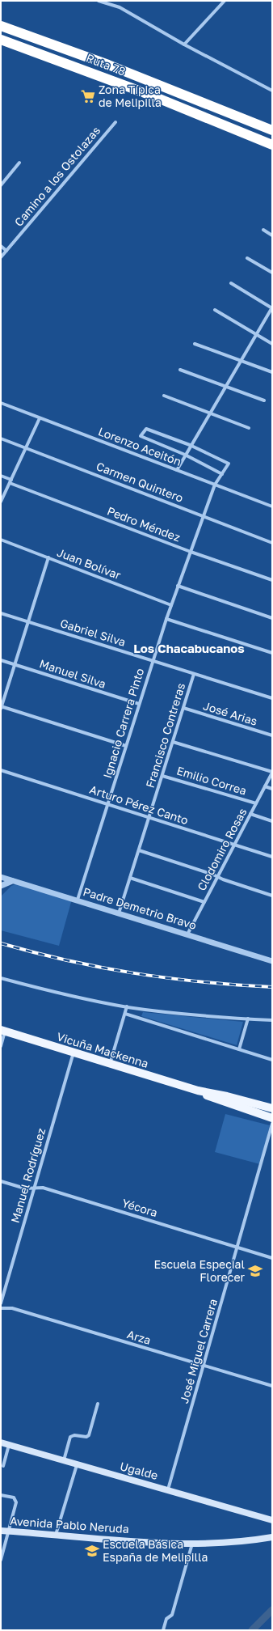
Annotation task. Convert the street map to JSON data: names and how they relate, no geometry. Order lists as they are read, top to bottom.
{
  "streets": {
    "highway": ["Ruta 78"],
    "main road": ["Vicuña Mackenna", "Ugalde", "Avenida Pablo Neruda"],
    "street": [
      "Camino a los Ostolazas",
      "Lorenzo Aceitón",
      "Carmen Quintero",
      "Pedro Méndez",
      "Juan Bolívar",
      "Gabriel Silva",
      "Manuel Silva",
      "José Arias",
      "Ignacio Carrera Pinto",
      "Francisco Contreras",
      "Emilio Correa",
      "Arturo Pérez Canto",
      "Clodomiro Rosas",
      "Padre Demetrio Bravo",
      "Manuel Rodríguez",
      "Yécora",
      "Arza",
      "José Miguel Carrera"
    ]
  },
  "crossings": [
    ["Lorenzo Aceitón", "Ignacio Carrera Pinto"],
    ["Carmen Quintero", "Ignacio Carrera Pinto"],
    ["Pedro Méndez", "Ignacio Carrera Pinto"],
    ["Juan Bolívar", "Ignacio Carrera Pinto"],
    ["Gabriel Silva", "Ignacio Carrera Pinto"],
    ["Gabriel Silva", "Francisco Contreras"],
    ["Manuel Silva", "Ignacio Carrera Pinto"],
    ["José Arias", "Francisco Contreras"],
    ["Ignacio Carrera Pinto", "Arturo Pérez Canto"],
    ["Ignacio Carrera Pinto", "Padre Demetrio Bravo"],
    ["Francisco Contreras", "Emilio Correa"],
    ["Francisco Contreras", "Arturo Pérez Canto"],
    ["Francisco Contreras", "Padre Demetrio Bravo"],
    ["Emilio Correa", "Clodomiro Rosas"],
    ["Arturo Pérez Canto", "Clodomiro Rosas"],
    ["Clodomiro Rosas", "Padre Demetrio Bravo"],
    ["Vicuña Mackenna", "Manuel Rodríguez"],
    ["Manuel Rodríguez", "Yécora"],
    ["Yécora", "José Miguel Carrera"],
    ["Arza", "José Miguel Carrera"],
    ["José Miguel Carrera", "Ugalde"]
  ],
  "districts": ["Los Chacabucanos"],
  "places": {
    "supermarket": ["Zona Típica de Melipilla"],
    "school or university": ["Escuela Especial Florecer", "Escuela Básica España de Melipilla"]
  }
}
